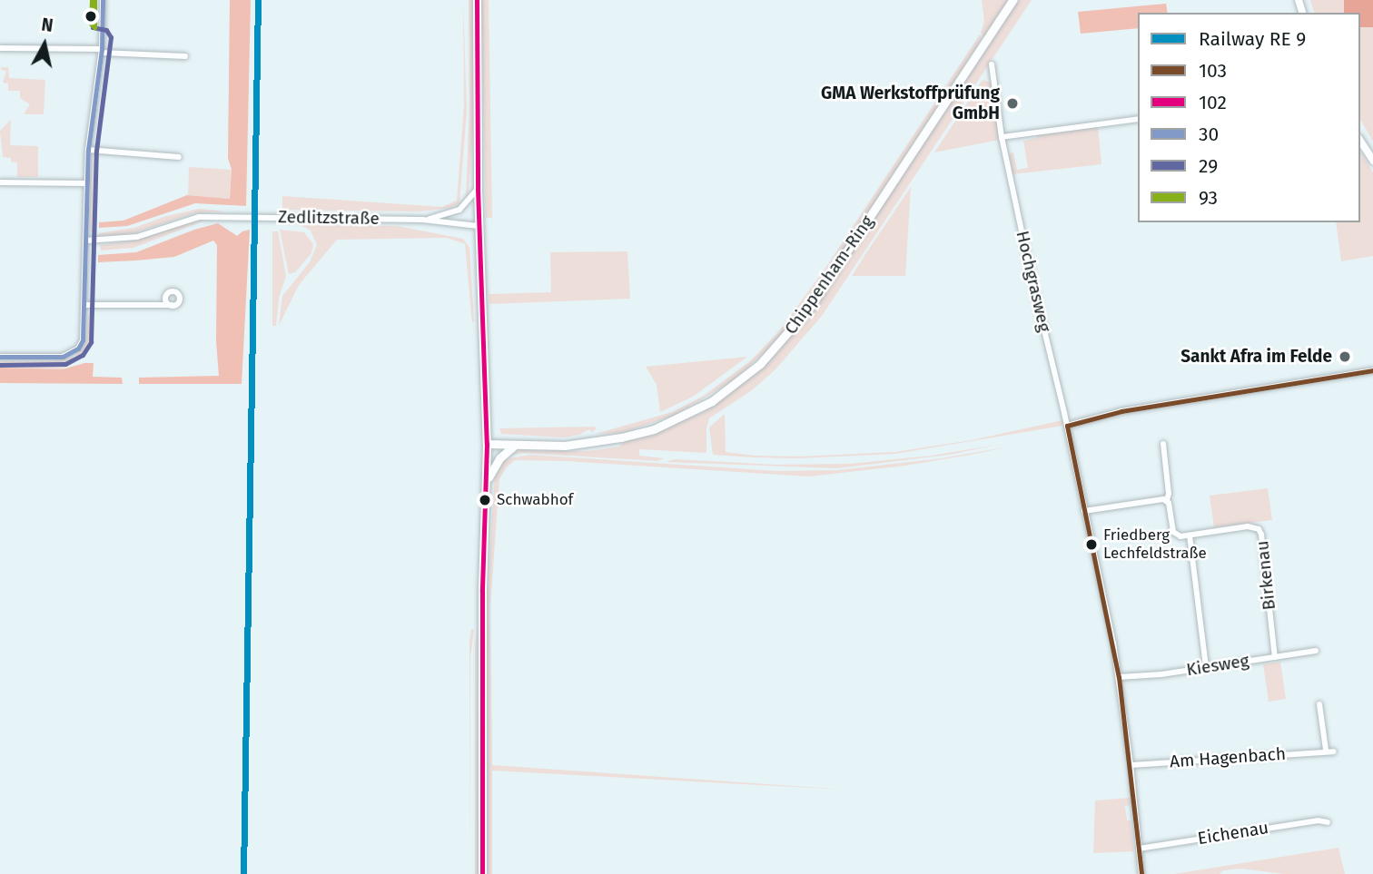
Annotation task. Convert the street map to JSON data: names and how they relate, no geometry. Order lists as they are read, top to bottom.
{
  "streets": {
    "main road": ["Chippenham-Ring"],
    "street": [
      "Zedlitzstraße",
      "Hochgrasweg",
      "Birkenau",
      "Kiesweg",
      "Am Hagenbach",
      "Eichenau"
    ]
  },
  "crossings": [
    ["Hochgrasweg", "Kiesweg"],
    ["Hochgrasweg", "Am Hagenbach"],
    ["Hochgrasweg", "Eichenau"],
    ["Birkenau", "Kiesweg"]
  ],
  "places": [
    "GMA Werkstoffprüfung GmbH",
    "Sankt Afra im Felde",
    "Schwabhof",
    "Friedberg Lechfeldstraße"
  ],
  "lines": [
    "transit line 102",
    "transit line 30",
    "transit line 93",
    "transit line 29",
    "transit line 103"
  ],
  "legend": [
    "Railway RE 9",
    "103",
    "102",
    "30",
    "29",
    "93"
  ],
  "north": "top"
}
